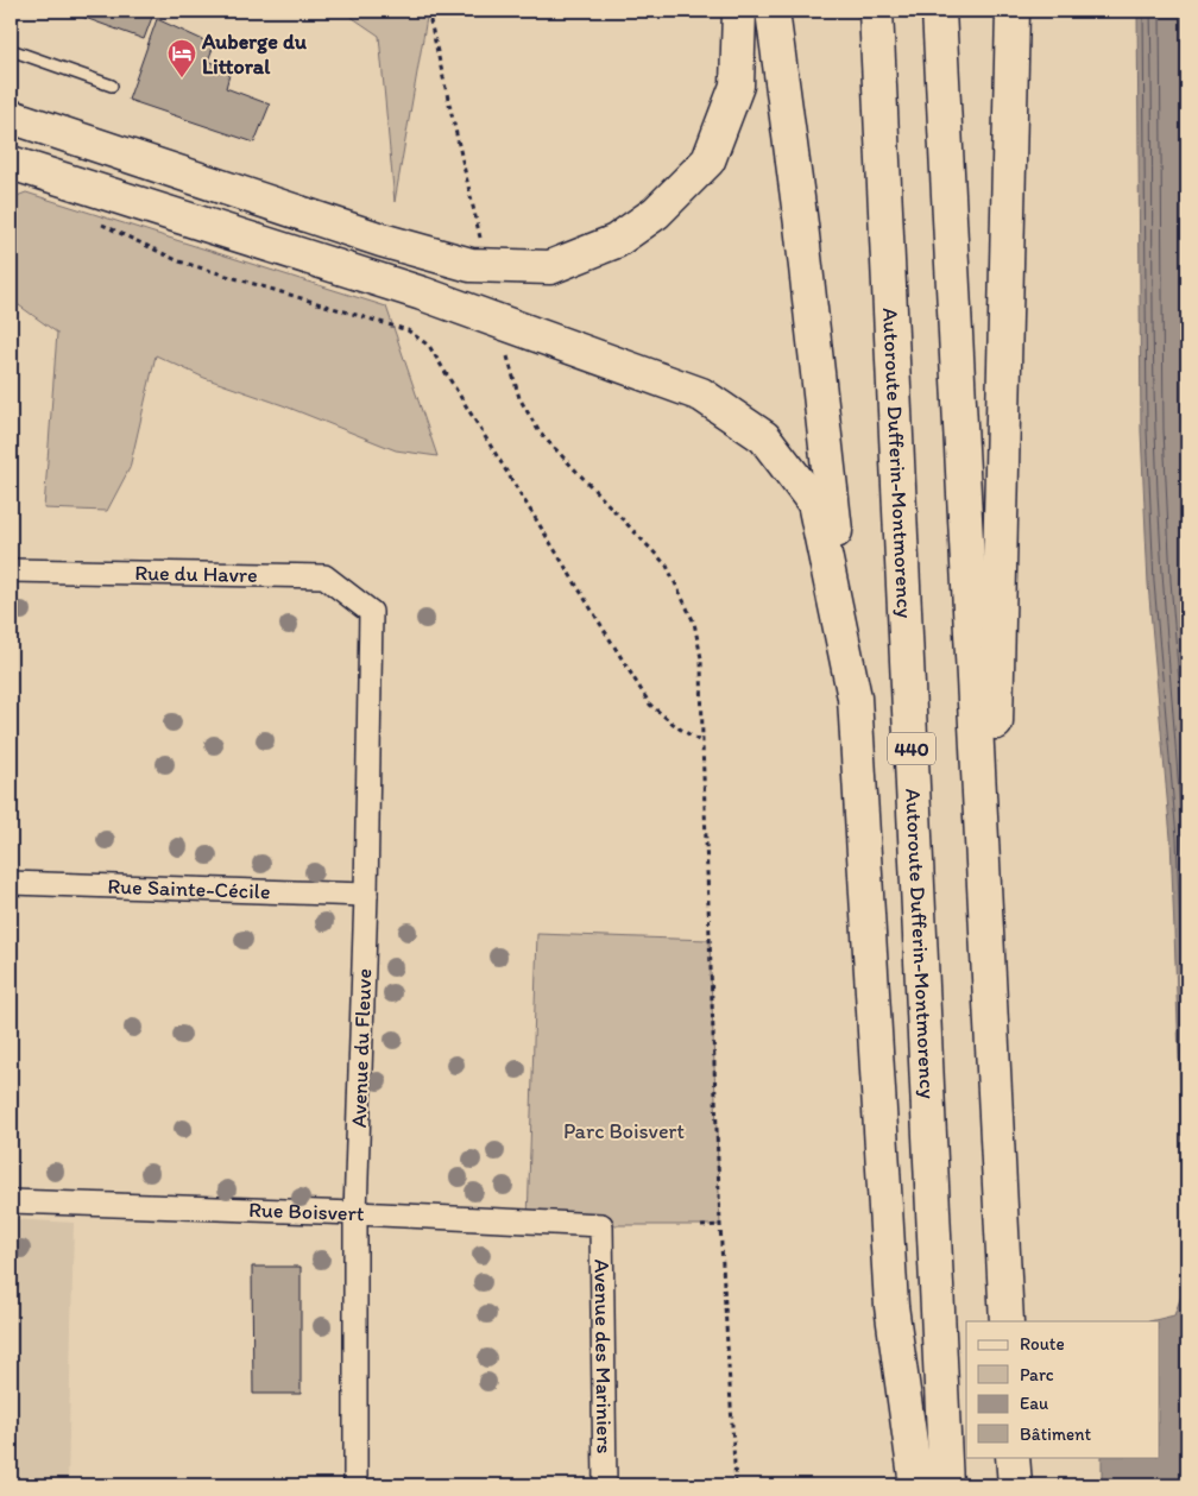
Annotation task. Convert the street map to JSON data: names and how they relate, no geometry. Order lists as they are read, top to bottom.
{
  "streets": {
    "main road": ["Autoroute Dufferin-Montmorency", "440"],
    "street": [
      "Rue du Havre",
      "Rue Sainte-Cécile",
      "Avenue du Fleuve",
      "Rue Boisvert",
      "Avenue des Mariniers"
    ]
  },
  "crossings": [
    ["Rue du Havre", "Avenue du Fleuve"],
    ["Rue Sainte-Cécile", "Avenue du Fleuve"],
    ["Avenue du Fleuve", "Rue Boisvert"],
    ["Rue Boisvert", "Avenue des Mariniers"]
  ],
  "parks": ["Parc Boisvert"],
  "places": {
    "hotel": ["Auberge du Littoral"]
  },
  "legend": [
    "Route",
    "Parc",
    "Eau",
    "Bâtiment"
  ]
}
